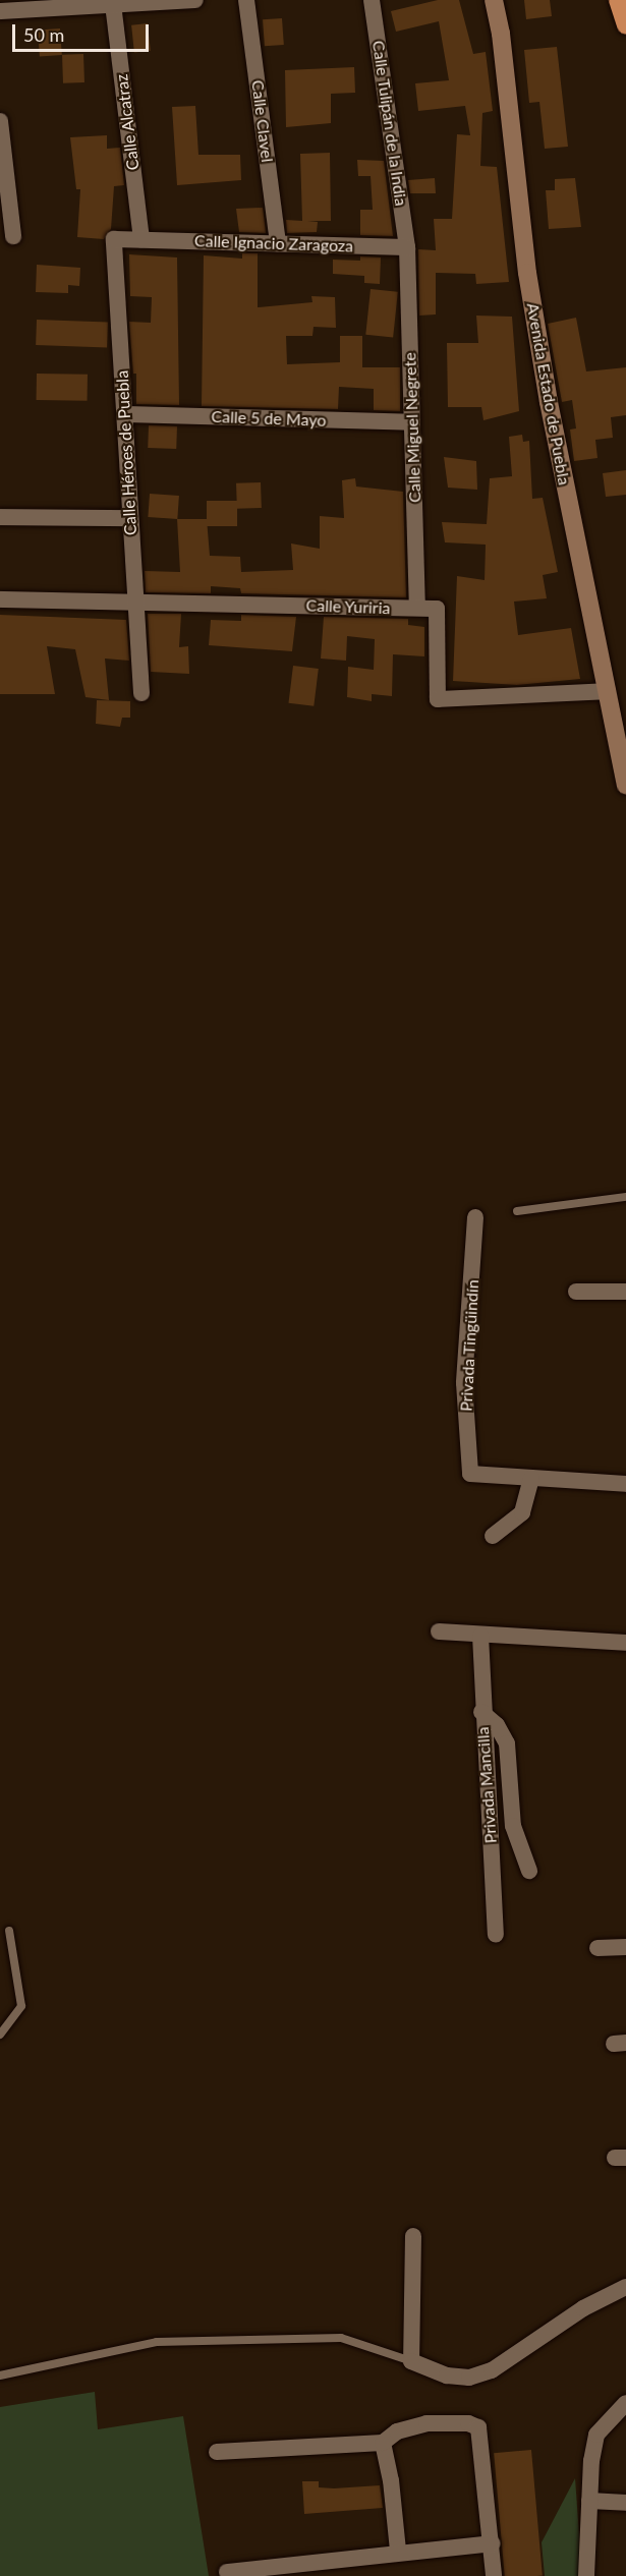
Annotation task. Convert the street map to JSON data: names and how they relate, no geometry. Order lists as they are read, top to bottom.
{
  "streets": {
    "street": [
      "Calle Clavel",
      "Calle Alcatraz",
      "Calle Tulipán de la India",
      "Calle Ignacio Zaragoza",
      "Avenida Estado de Puebla",
      "Calle 5 de Mayo",
      "Calle Miguel Negrete",
      "Calle Héroes de Puebla",
      "Calle Yuriria",
      "Privada Tingüindín",
      "Privada Mancilla"
    ]
  },
  "crossings": [
    ["Calle Clavel", "Calle Ignacio Zaragoza"],
    ["Calle Alcatraz", "Calle Ignacio Zaragoza"],
    ["Calle Alcatraz", "Calle Héroes de Puebla"],
    ["Calle Tulipán de la India", "Calle Ignacio Zaragoza"],
    ["Calle Tulipán de la India", "Calle Miguel Negrete"],
    ["Calle Ignacio Zaragoza", "Calle Miguel Negrete"],
    ["Calle Ignacio Zaragoza", "Calle Héroes de Puebla"],
    ["Calle 5 de Mayo", "Calle Miguel Negrete"],
    ["Calle 5 de Mayo", "Calle Héroes de Puebla"],
    ["Calle Miguel Negrete", "Calle Yuriria"],
    ["Calle Héroes de Puebla", "Calle Yuriria"]
  ],
  "scale_bar": "50 m"
}
